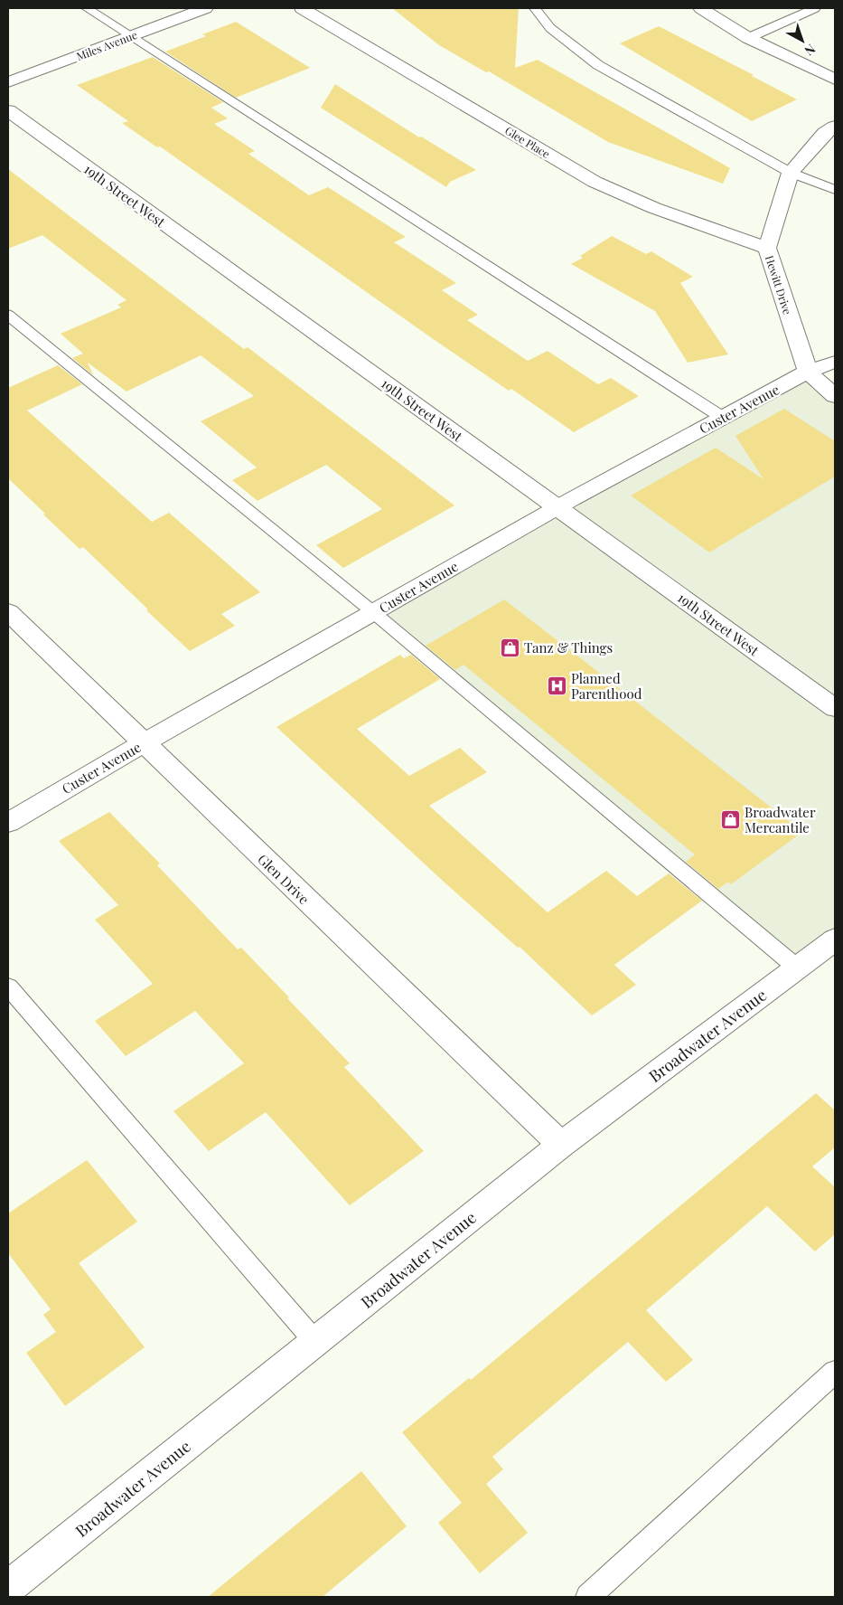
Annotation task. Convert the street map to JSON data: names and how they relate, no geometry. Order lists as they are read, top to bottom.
{
  "streets": {
    "street": [
      "Miles Avenue",
      "Glee Place",
      "19th Street West",
      "Hewitt Drive",
      "Custer Avenue",
      "Glen Drive",
      "Broadwater Avenue"
    ]
  },
  "crossings": [
    ["Glee Place", "Hewitt Drive"],
    ["19th Street West", "Custer Avenue"],
    ["Hewitt Drive", "Custer Avenue"],
    ["Custer Avenue", "Glen Drive"],
    ["Glen Drive", "Broadwater Avenue"]
  ],
  "places": {
    "shop": ["Tanz & Things", "Broadwater Mercantile"],
    "hospital": ["Planned Parenthood"]
  },
  "north": "bottom right"
}
